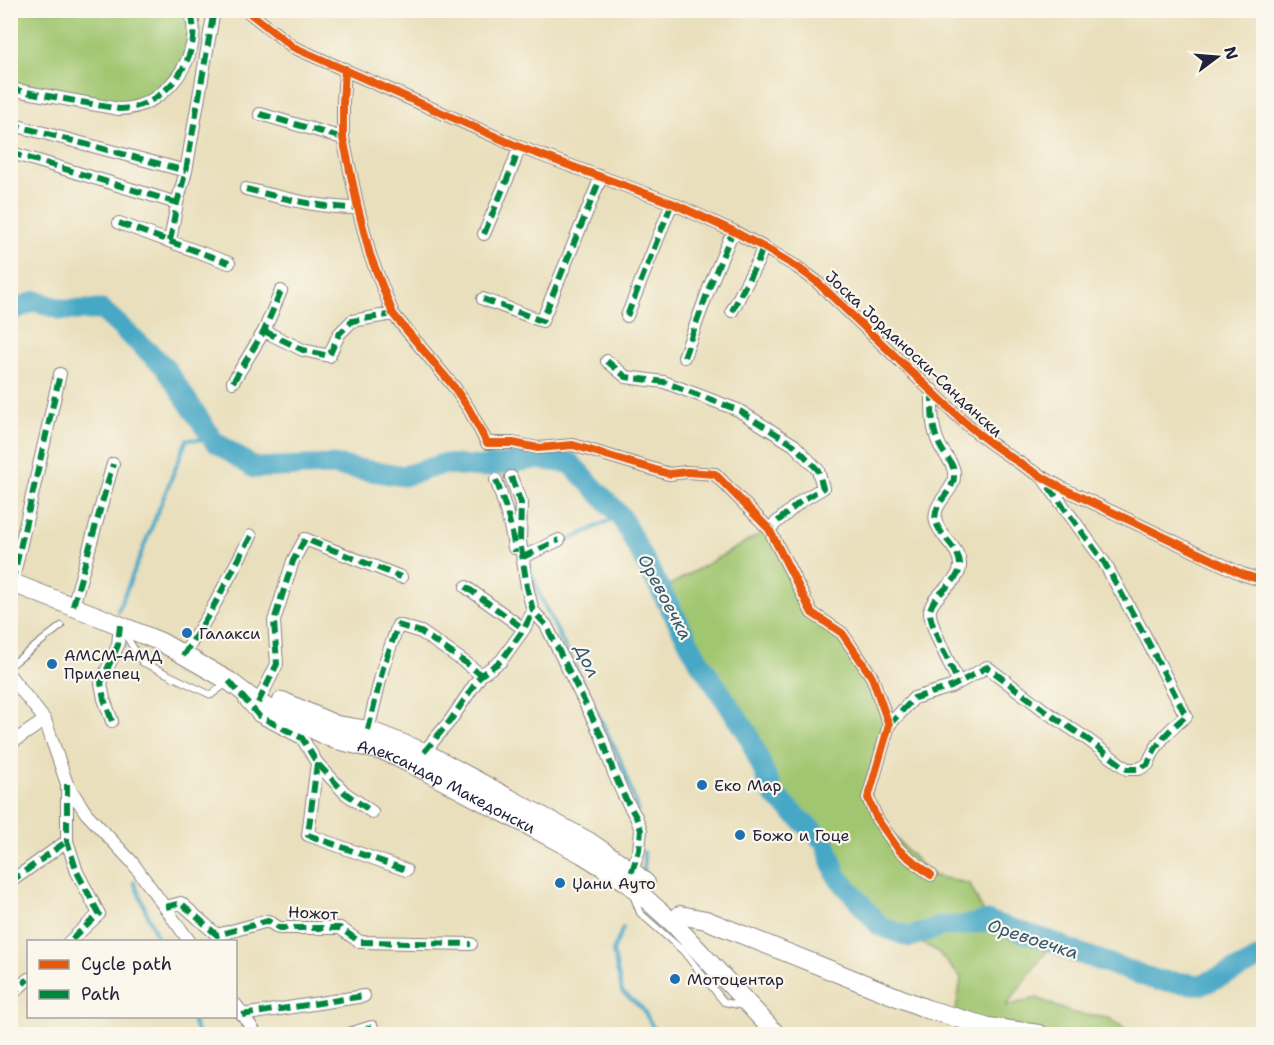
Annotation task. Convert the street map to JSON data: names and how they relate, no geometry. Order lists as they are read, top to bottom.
{
  "streets": {
    "street": ["Јоска Јорданоски-Сандански", "Александар Македонски", "Ножот"]
  },
  "water": ["Оревоечка", "Дол"],
  "places": [
    "Галакси",
    "АМСМ-АМД Прилепец",
    "Еко Мар",
    "Божо и Гоце",
    "Џани Ауто",
    "Мотоцентар"
  ],
  "legend": ["Cycle path", "Path"],
  "north": "right"
}
